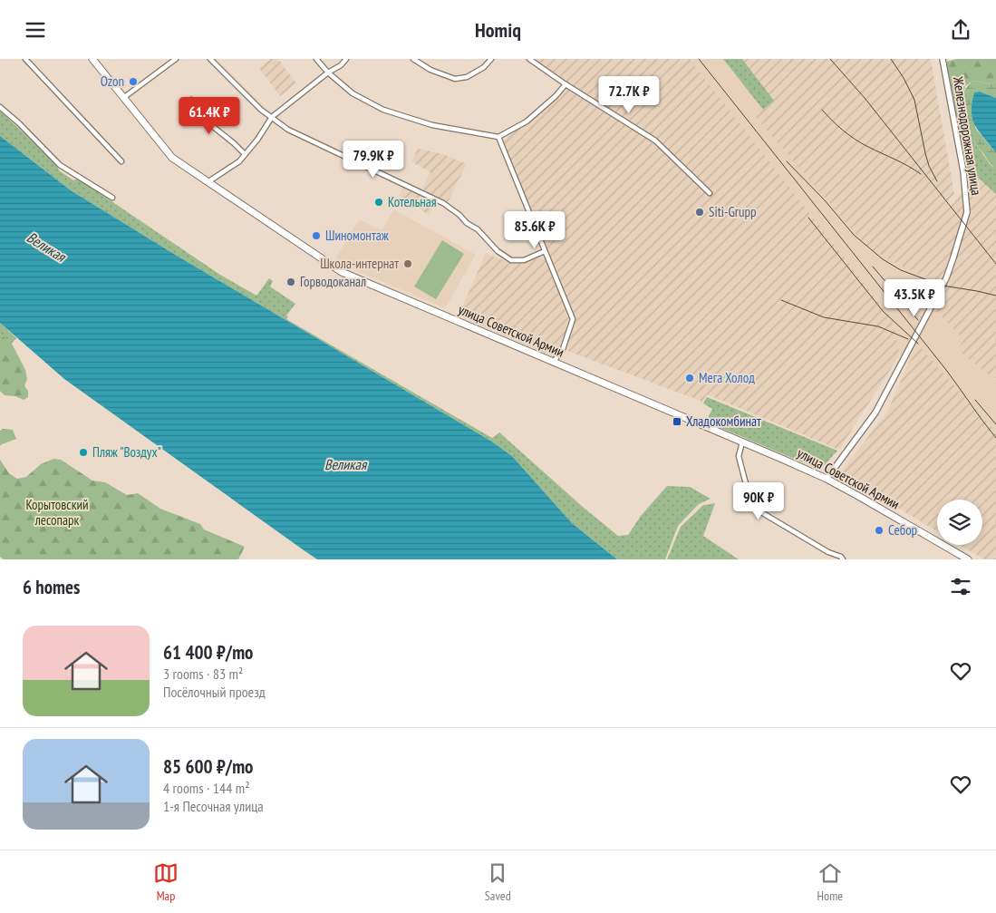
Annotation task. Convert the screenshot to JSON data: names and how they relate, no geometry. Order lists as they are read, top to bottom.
{
  "streets": {
    "main road": ["улица Советской Армии"],
    "street": ["Железнодорожная улица"]
  },
  "crossings": [
    ["Железнодорожная улица", "улица Советской Армии"]
  ],
  "water": ["Великая"],
  "parks": ["Корытовский лесопарк"],
  "places": {
    "other": [
      "Ozon",
      "Котельная",
      "Siti-Grupp",
      "Шиномонтаж",
      "Школа-интернат",
      "Горводоканал",
      "Мега Холод",
      "Пляж \"Воздух\"",
      "Себор"
    ],
    "transit": ["Хладокомбинат"]
  },
  "page": {
    "header": "Homiq",
    "price": [
      "72.7K ₽",
      "61.4K ₽",
      "79.9K ₽",
      "85.6K ₽",
      "43.5K ₽",
      "90K ₽"
    ],
    "heading": "6 homes",
    "list": [
      {
        "name": "61 400 ₽/mo",
        "note": "3 rooms · 83 m² · Посёлочный проезд"
      },
      {
        "name": "85 600 ₽/mo",
        "note": "4 rooms · 144 m² · 1-я Песочная улица"
      }
    ],
    "tabs": ["Map", "Saved", "Home"]
  }
}
